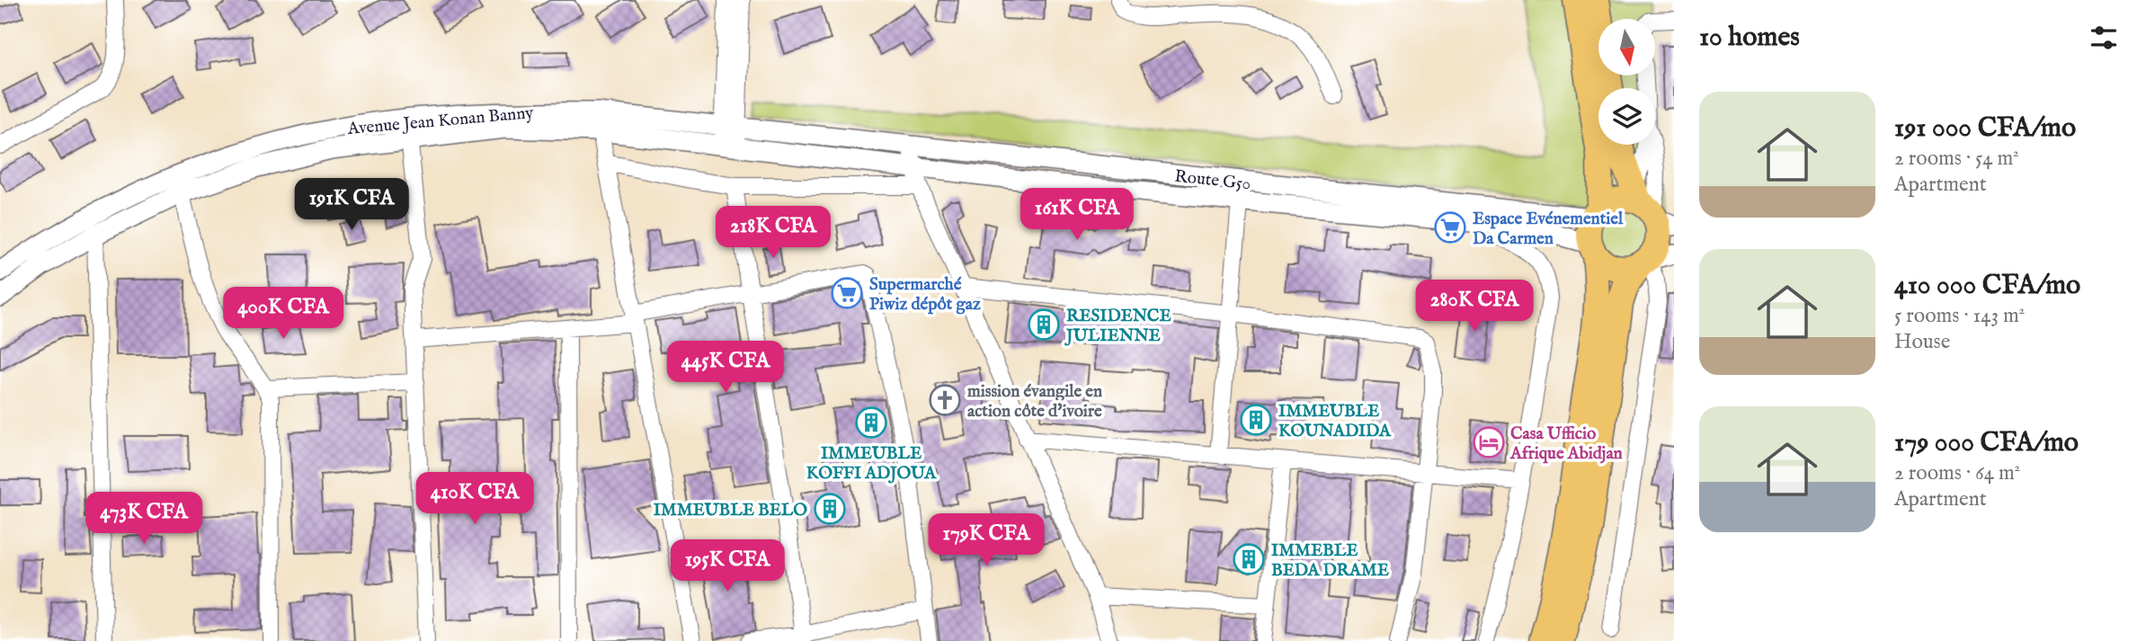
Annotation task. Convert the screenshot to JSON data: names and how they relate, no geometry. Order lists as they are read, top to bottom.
{
  "streets": {
    "street": ["Avenue Jean Konan Banny", "Route G50"]
  },
  "crossings": [
    ["Avenue Jean Konan Banny", "Route G50"]
  ],
  "places": {
    "supermarket": ["Espace Evénementiel Da Carmen", "Supermarché Piwiz dépôt gaz"],
    "building": [
      "RESIDENCE JULIENNE",
      "IMMEUBLE KOUNADIDA",
      "IMMEUBLE KOFFI ADJOUA",
      "IMMEUBLE BELO",
      "IMMEBLE BEDA DRAME"
    ],
    "church": ["mission évangile en action côte d'ivoire"],
    "hotel": ["Casa Ufficio Afrique Abidjan"]
  },
  "north": "bottom",
  "page": {
    "heading": "10 homes",
    "list": [
      {
        "name": "191 000 CFA/mo",
        "note": "2 rooms · 54 m² · Apartment"
      },
      {
        "name": "410 000 CFA/mo",
        "note": "5 rooms · 143 m² · House"
      },
      {
        "name": "179 000 CFA/mo",
        "note": "2 rooms · 64 m² · Apartment"
      }
    ],
    "price": [
      "191K CFA",
      "161K CFA",
      "218K CFA",
      "280K CFA",
      "400K CFA",
      "445K CFA",
      "410K CFA",
      "473K CFA",
      "179K CFA",
      "195K CFA"
    ]
  }
}
